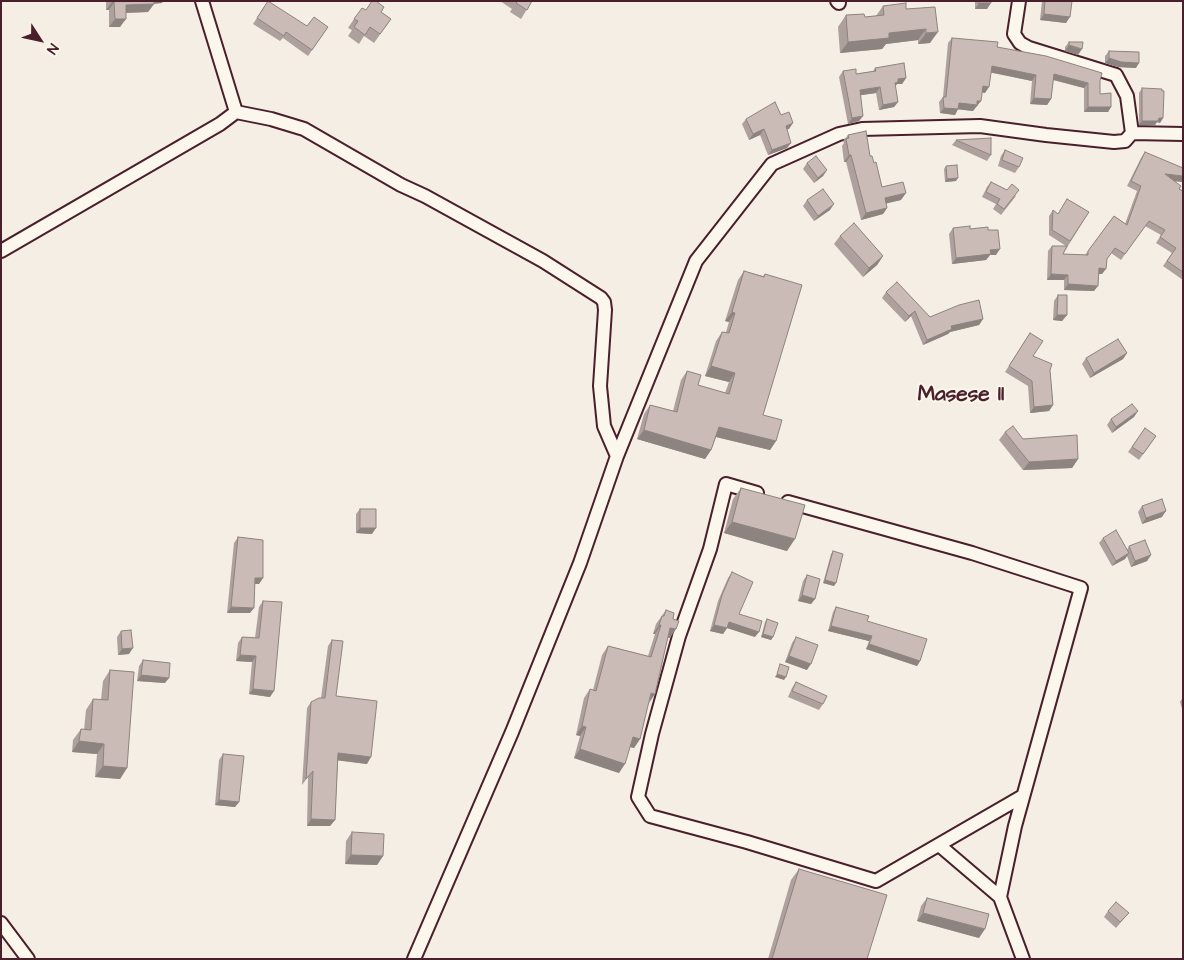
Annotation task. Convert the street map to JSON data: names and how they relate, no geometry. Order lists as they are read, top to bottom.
{
  "districts": ["Masese II"],
  "north": "bottom right"
}
